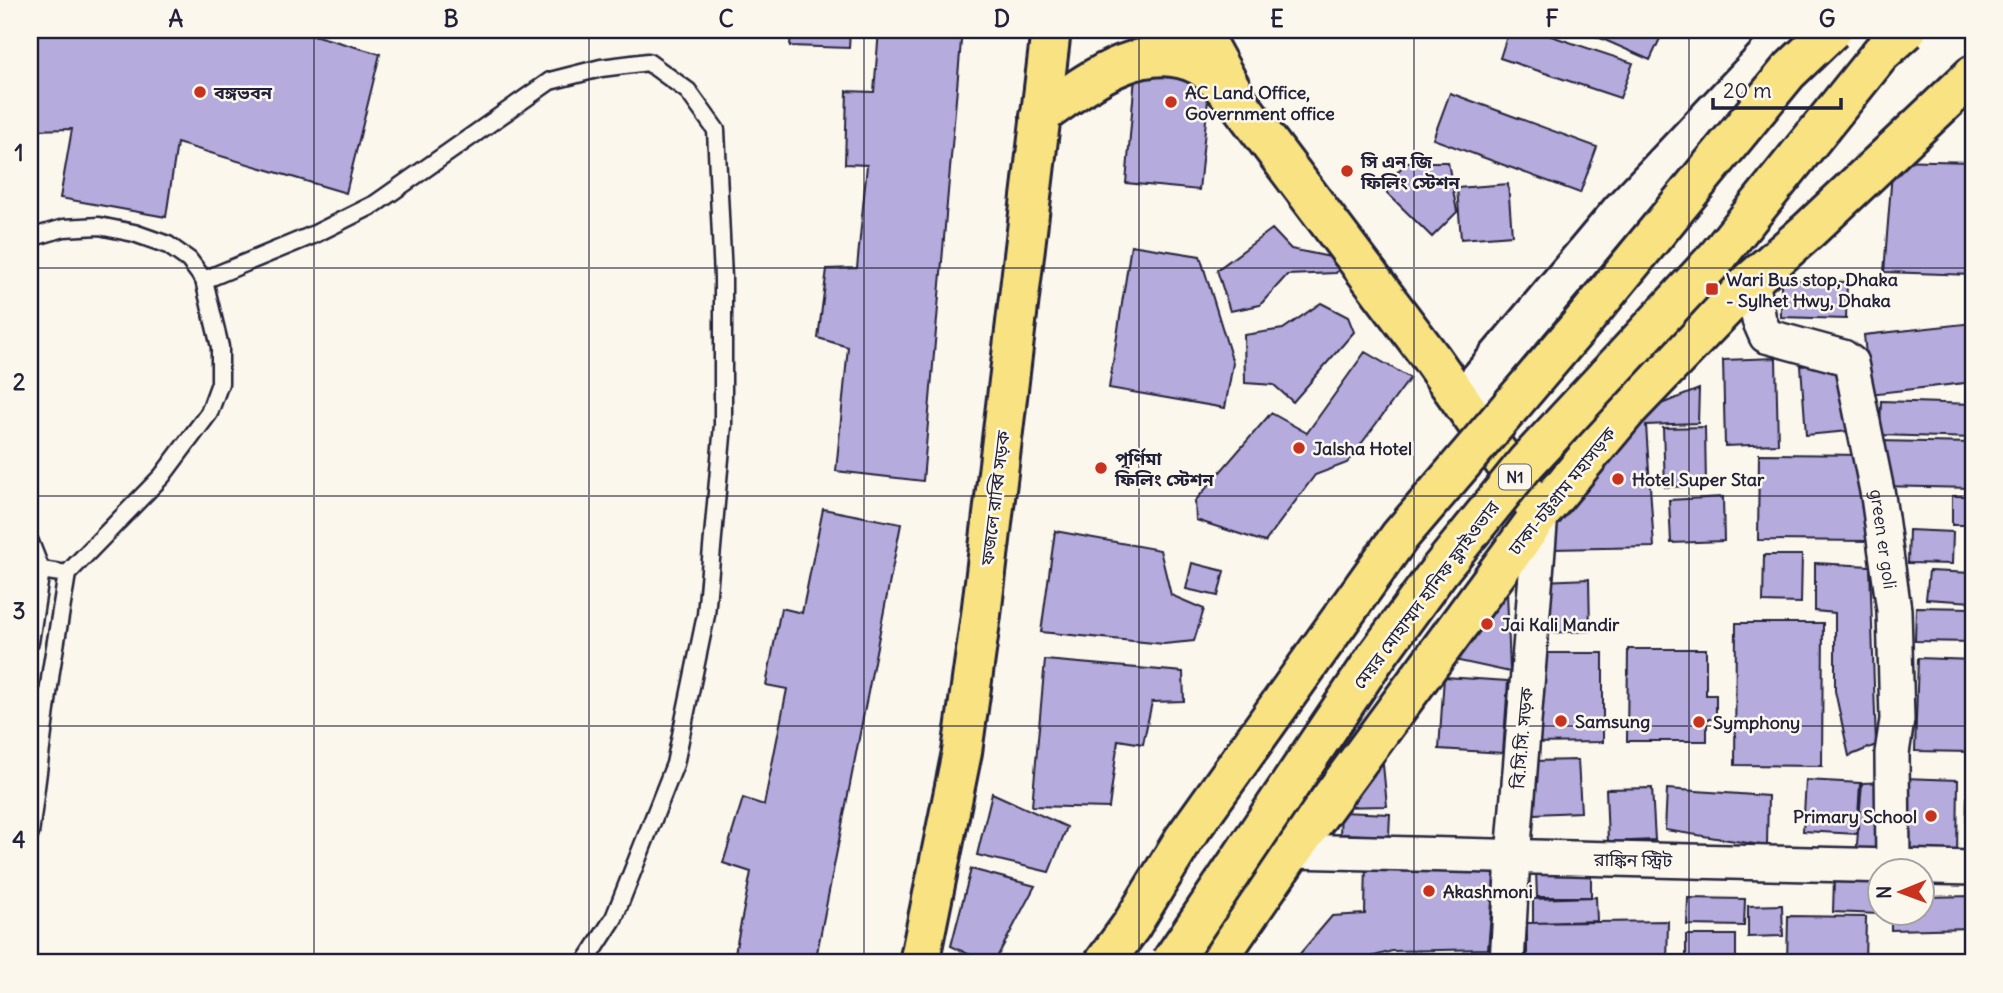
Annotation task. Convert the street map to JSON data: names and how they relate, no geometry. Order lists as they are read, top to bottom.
{
  "streets": {
    "main road": [
      "N1",
      "ঢাকা-চট্টগ্রাম মহাসড়ক",
      "ফজলে রাব্বি সড়ক",
      "মেয়র মোহাম্মদ হানিফ ফ্লাইওভার"
    ],
    "street": ["green er goli", "বি.সি.সি. সড়ক", "রাঙ্কিন স্ট্রিট"]
  },
  "crossings": [
    ["ঢাকা-চট্টগ্রাম মহাসড়ক", "green er goli"],
    ["ঢাকা-চট্টগ্রাম মহাসড়ক", "বি.সি.সি. সড়ক"],
    ["ঢাকা-চট্টগ্রাম মহাসড়ক", "রাঙ্কিন স্ট্রিট"],
    ["বি.সি.সি. সড়ক", "রাঙ্কিন স্ট্রিট"]
  ],
  "places": {
    "other": [
      "বঙ্গভবন",
      "AC Land Office, Government office",
      "সি এন জি ফিলিং স্টেশন",
      "Jalsha Hotel",
      "পূর্ণিমা ফিলিং স্টেশন",
      "Hotel Super Star",
      "Jai Kali Mandir",
      "Samsung",
      "Symphony",
      "Primary School",
      "Akashmoni"
    ],
    "transit": ["Wari Bus stop, Dhaka - Sylhet Hwy, Dhaka"]
  },
  "scale_bar": "20 m",
  "north": "left",
  "grid": {
    "columns": [
      "A",
      "B",
      "C",
      "D",
      "E",
      "F",
      "G"
    ],
    "rows": [
      "1",
      "2",
      "3",
      "4"
    ]
  }
}
